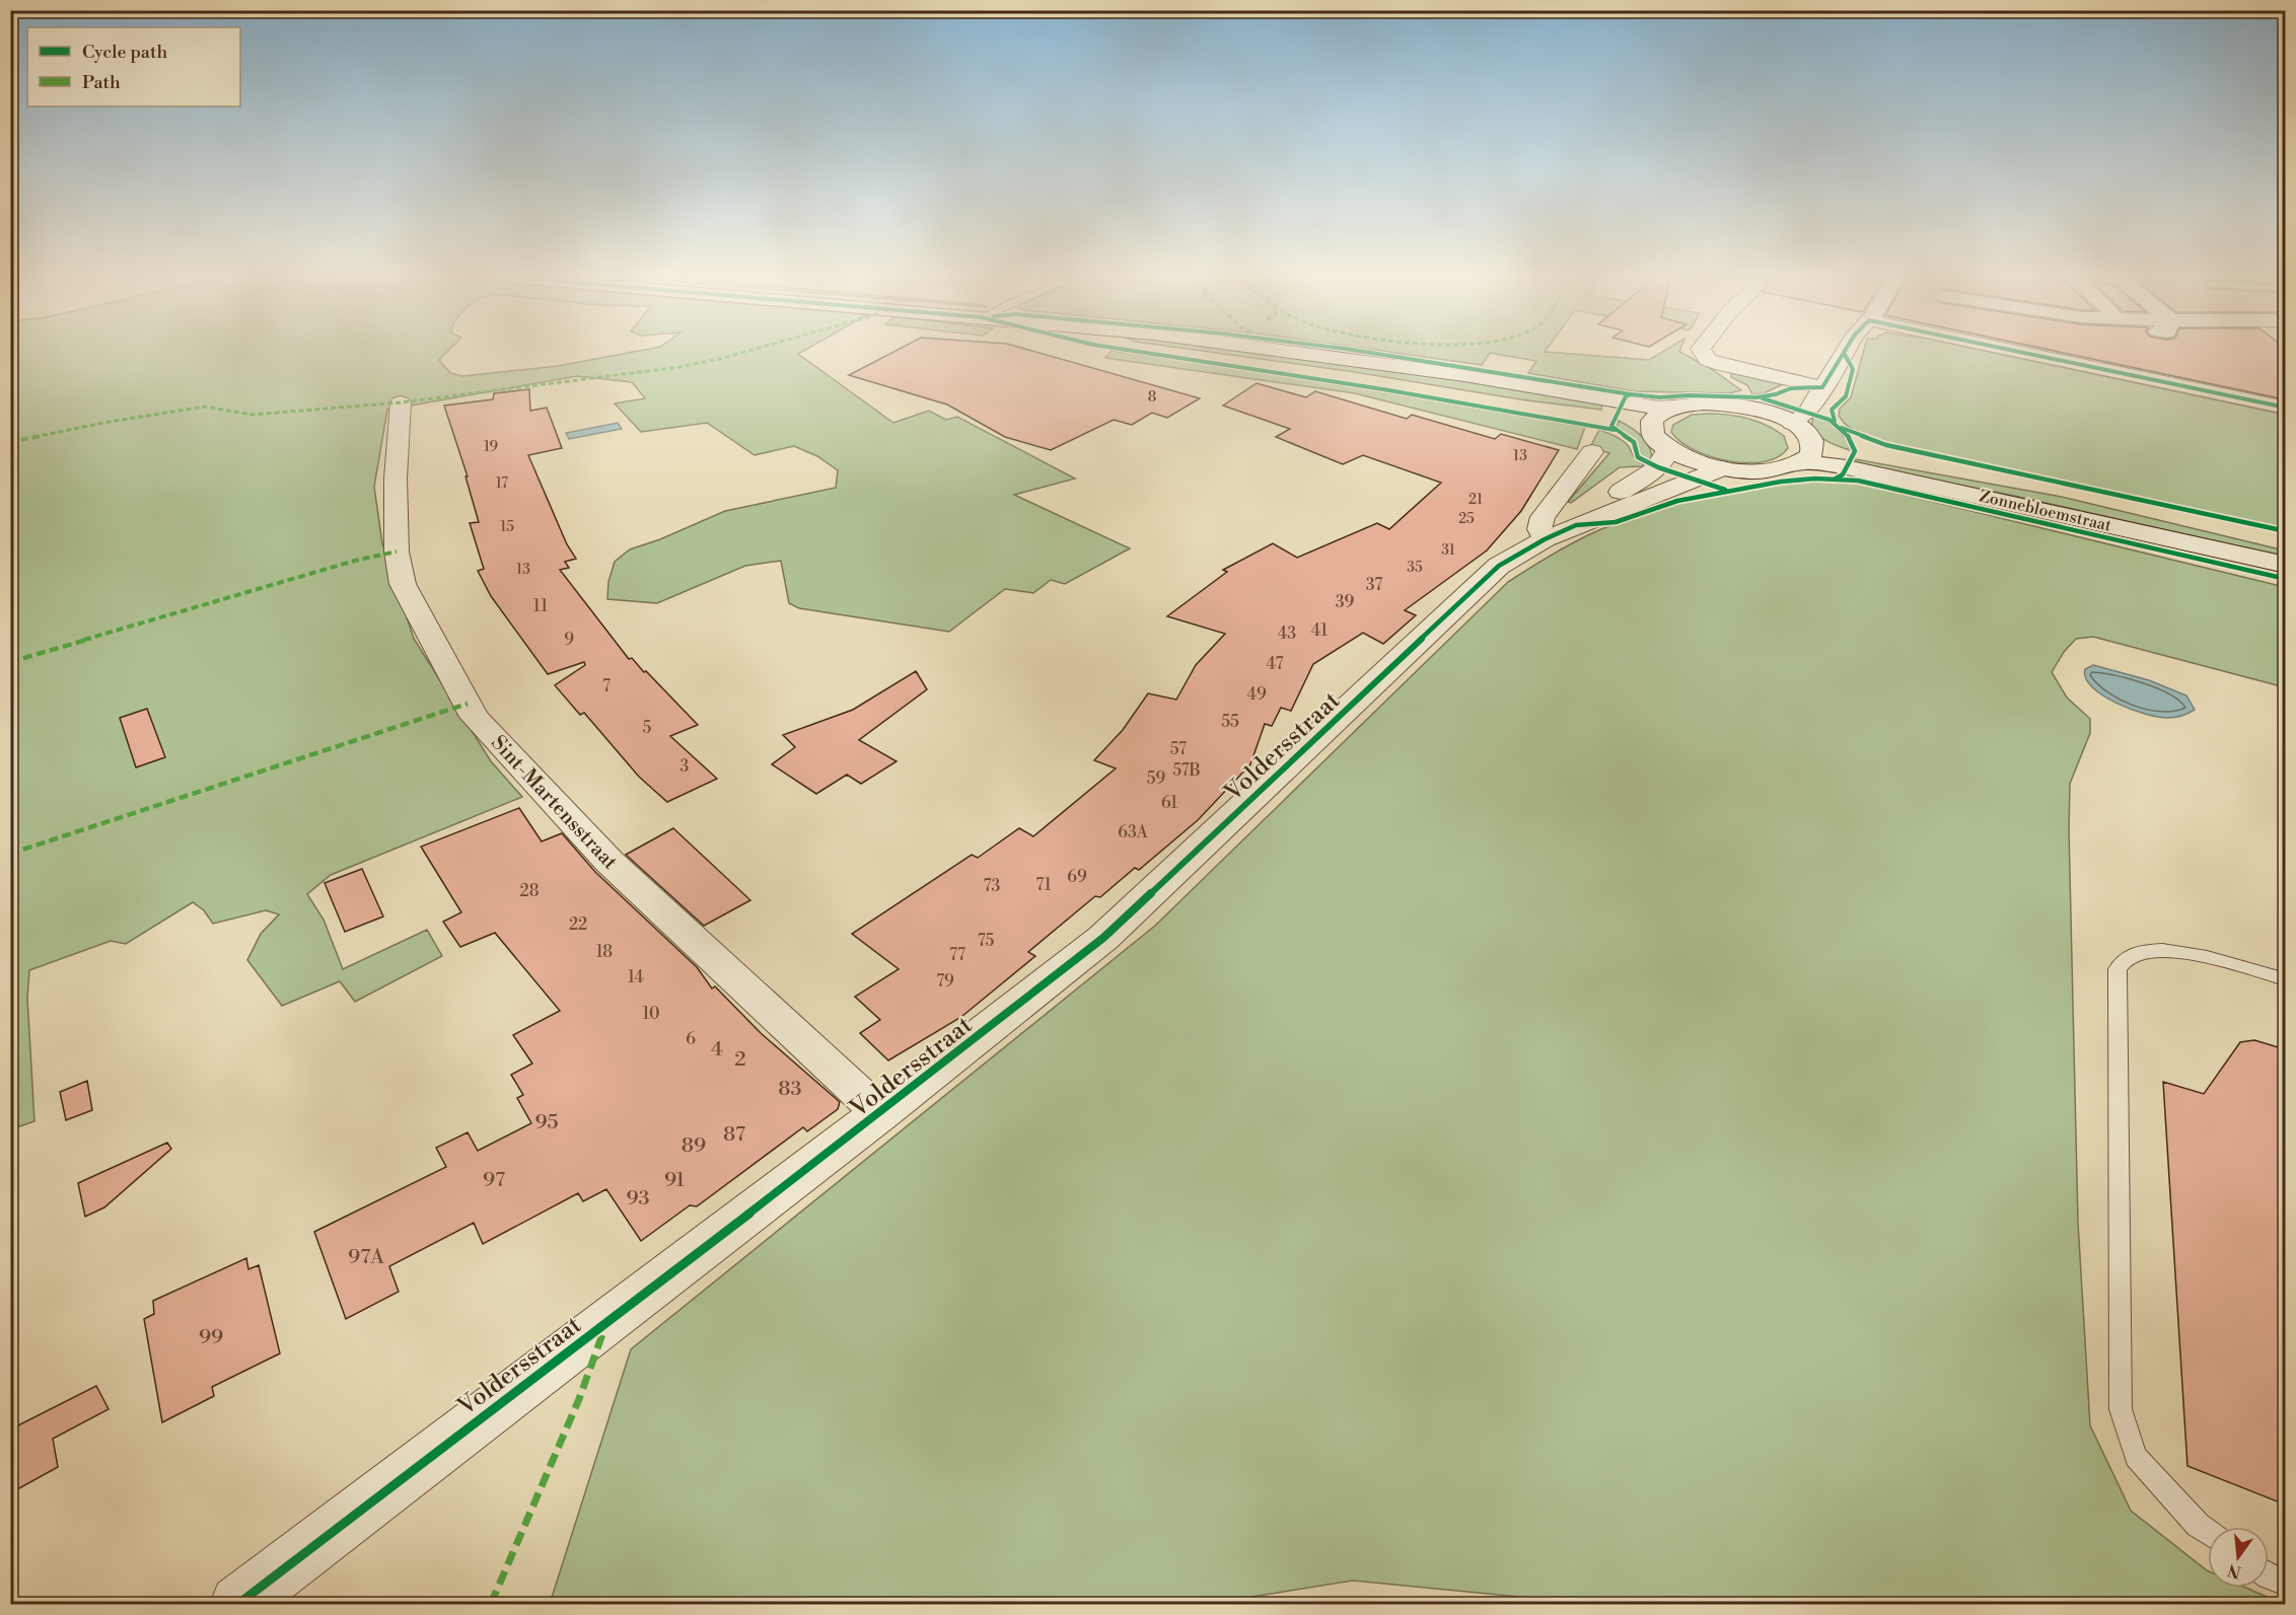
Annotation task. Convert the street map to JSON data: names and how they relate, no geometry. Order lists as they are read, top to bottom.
{
  "streets": {
    "main road": ["Zonnebloemstraat", "Voldersstraat"],
    "street": ["Sint-Martensstraat"]
  },
  "crossings": [
    ["Zonnebloemstraat", "Voldersstraat"],
    ["Voldersstraat", "Sint-Martensstraat"]
  ],
  "house_numbers": [
    "8",
    "19",
    "13",
    "17",
    "21",
    "25",
    "15",
    "31",
    "35",
    "13",
    "37",
    "39",
    "11",
    "41",
    "43",
    "9",
    "47",
    "7",
    "49",
    "55",
    "5",
    "57",
    "3",
    "57B",
    "59",
    "61",
    "63A",
    "69",
    "71",
    "73",
    "28",
    "22",
    "75",
    "18",
    "77",
    "14",
    "79",
    "10",
    "6",
    "4",
    "2",
    "83",
    "95",
    "87",
    "89",
    "97",
    "91",
    "93",
    "97A",
    "99"
  ],
  "legend": ["Cycle path", "Path"],
  "north": "bottom"
}
